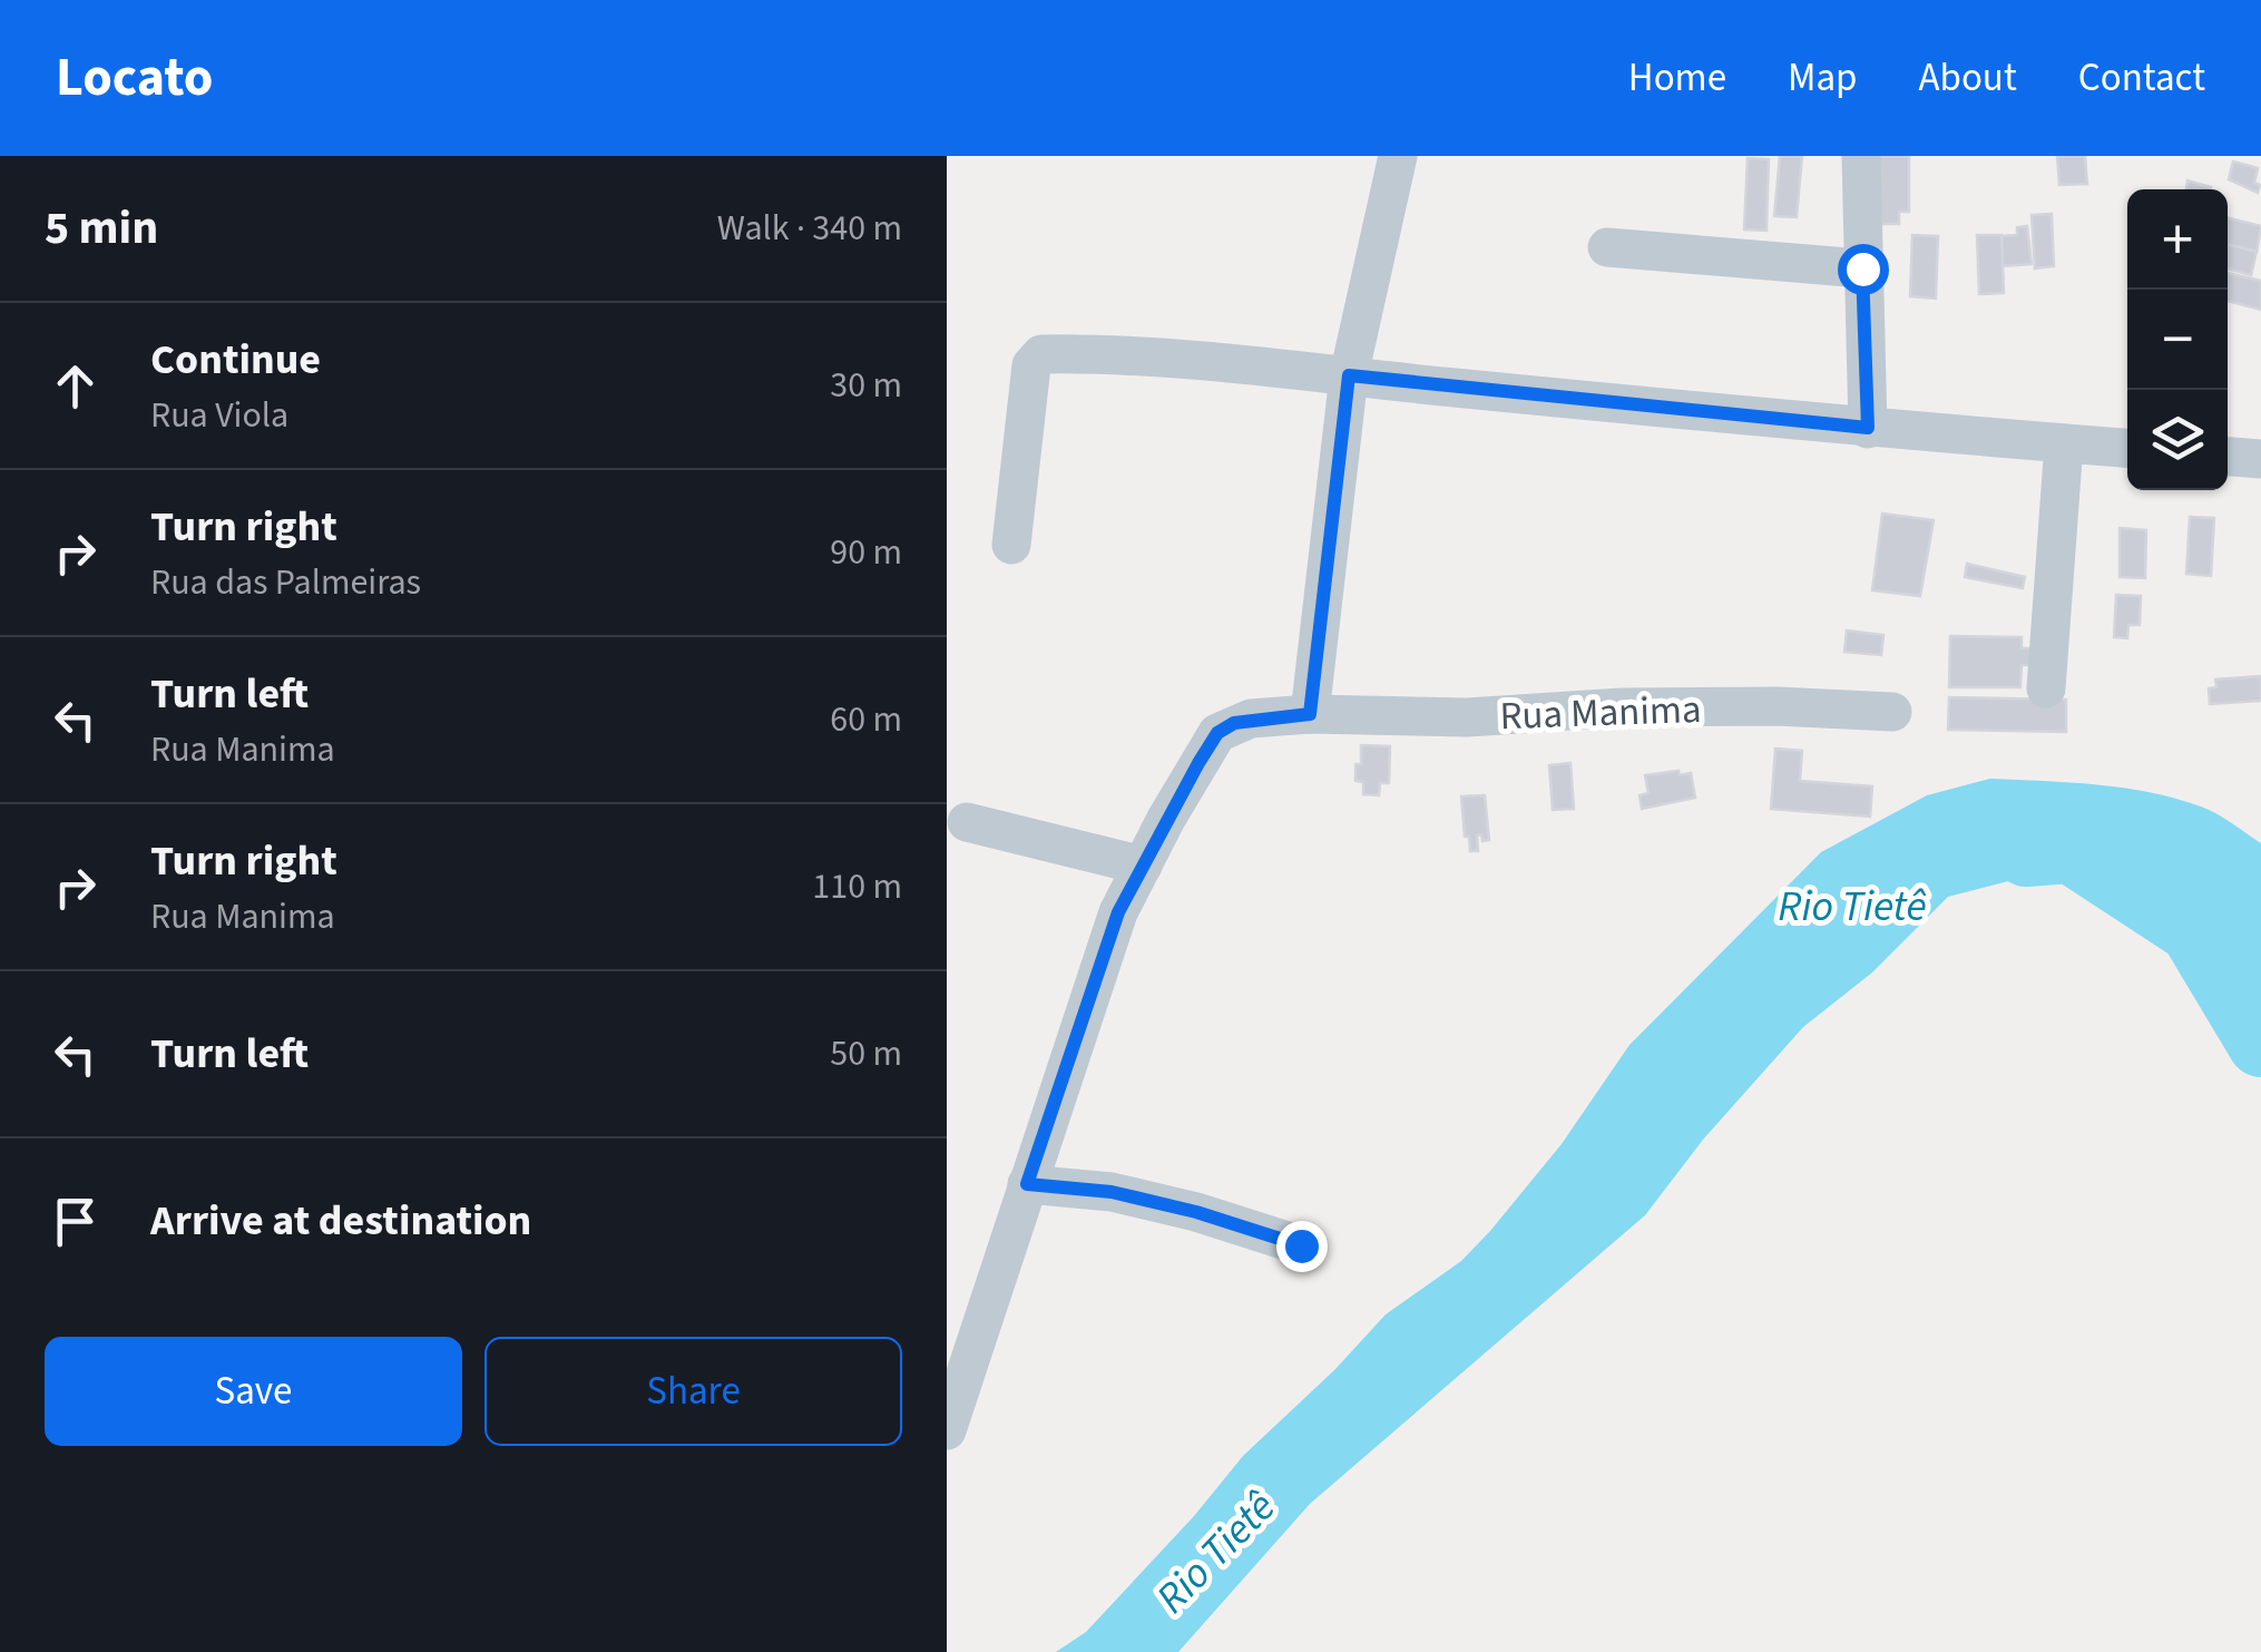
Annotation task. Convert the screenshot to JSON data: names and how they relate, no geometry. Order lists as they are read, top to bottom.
{
  "streets": {
    "street": ["Rua Manima"]
  },
  "water": ["Rio Tietê"],
  "page": {
    "header": "Locato",
    "nav": [
      "Home",
      "Map",
      "About",
      "Contact"
    ],
    "heading": ["5 min", "Walk · 340 m"],
    "map_buttons": ["+", "−"],
    "list": [
      ["Continue", "Rua Viola", "30 m"],
      ["Turn right", "Rua das Palmeiras", "90 m"],
      ["Turn left", "Rua Manima", "60 m"],
      ["Turn right", "Rua Manima", "110 m"],
      ["Turn left", "50 m"],
      "Arrive at destination"
    ],
    "buttons": ["Save", "Share"]
  }
}
